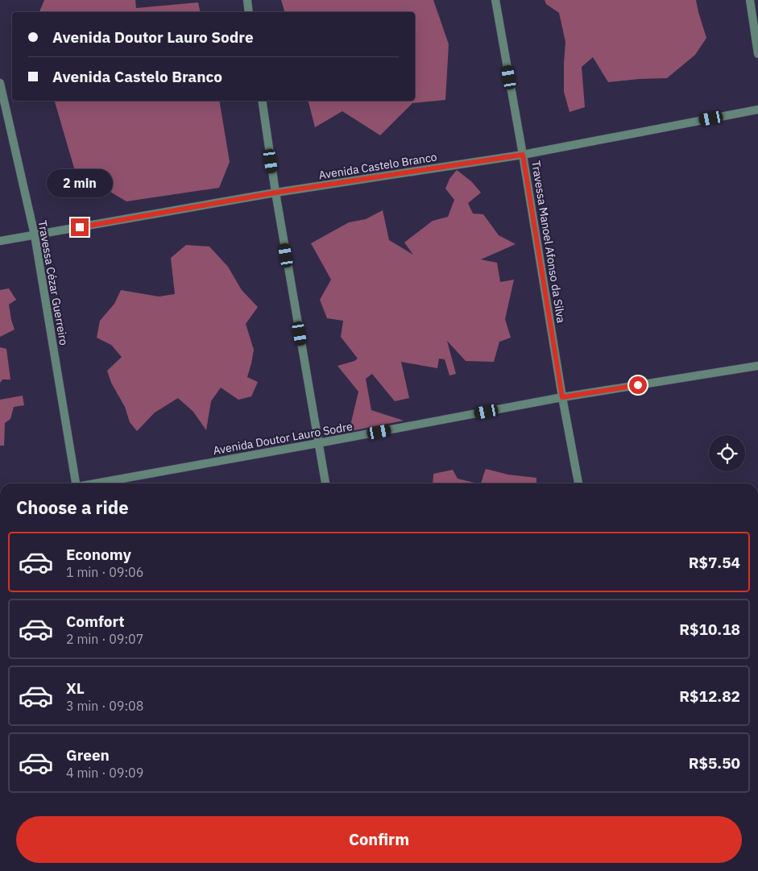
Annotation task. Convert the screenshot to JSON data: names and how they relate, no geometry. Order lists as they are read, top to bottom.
{
  "streets": {
    "street": [
      "Avenida Castelo Branco",
      "Travessa Manoel Afonso da Silva",
      "Travessa Cézar Guerreiro",
      "Avenida Doutor Lauro Sodre"
    ]
  },
  "crossings": [
    ["Avenida Castelo Branco", "Travessa Manoel Afonso da Silva"],
    ["Avenida Castelo Branco", "Travessa Cézar Guerreiro"],
    ["Travessa Manoel Afonso da Silva", "Avenida Doutor Lauro Sodre"]
  ],
  "page": {
    "banner": ["Avenida Doutor Lauro Sodre", "Avenida Castelo Branco"],
    "bubble": "2 min",
    "heading": "Choose a ride",
    "list": [
      {
        "name": "Economy",
        "note": "1 min · 09:06",
        "value": "R$7.54"
      },
      {
        "name": "Comfort",
        "note": "2 min · 09:07",
        "value": "R$10.18"
      },
      {
        "name": "XL",
        "note": "3 min · 09:08",
        "value": "R$12.82"
      },
      {
        "name": "Green",
        "note": "4 min · 09:09",
        "value": "R$5.50"
      }
    ],
    "buttons": "Confirm"
  }
}
